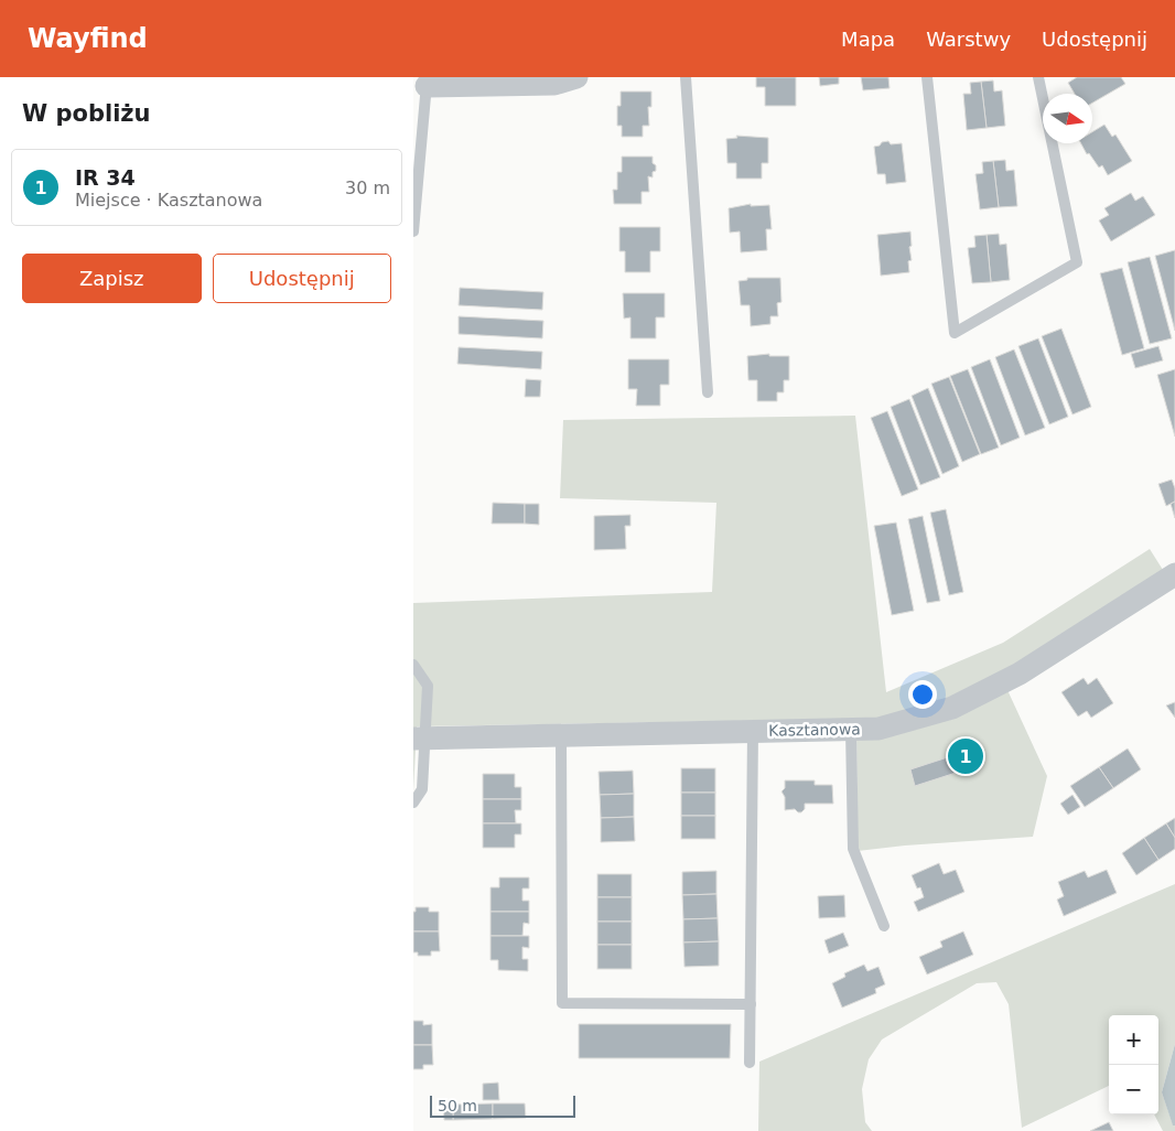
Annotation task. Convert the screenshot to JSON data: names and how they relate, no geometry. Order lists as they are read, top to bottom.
{
  "streets": {
    "street": ["Kasztanowa"]
  },
  "scale_bar": "50 m",
  "north": "right",
  "page": {
    "header": "Wayfind",
    "nav": ["Mapa", "Warstwy", "Udostępnij"],
    "heading": "W pobliżu",
    "list": [
      {
        "mark": "1",
        "name": "IR 34",
        "note": "Miejsce · Kasztanowa",
        "value": "30 m"
      }
    ],
    "buttons": ["Zapisz", "Udostępnij"],
    "pins": "1",
    "map_buttons": ["+", "−"],
    "scale": "50 m"
  }
}
